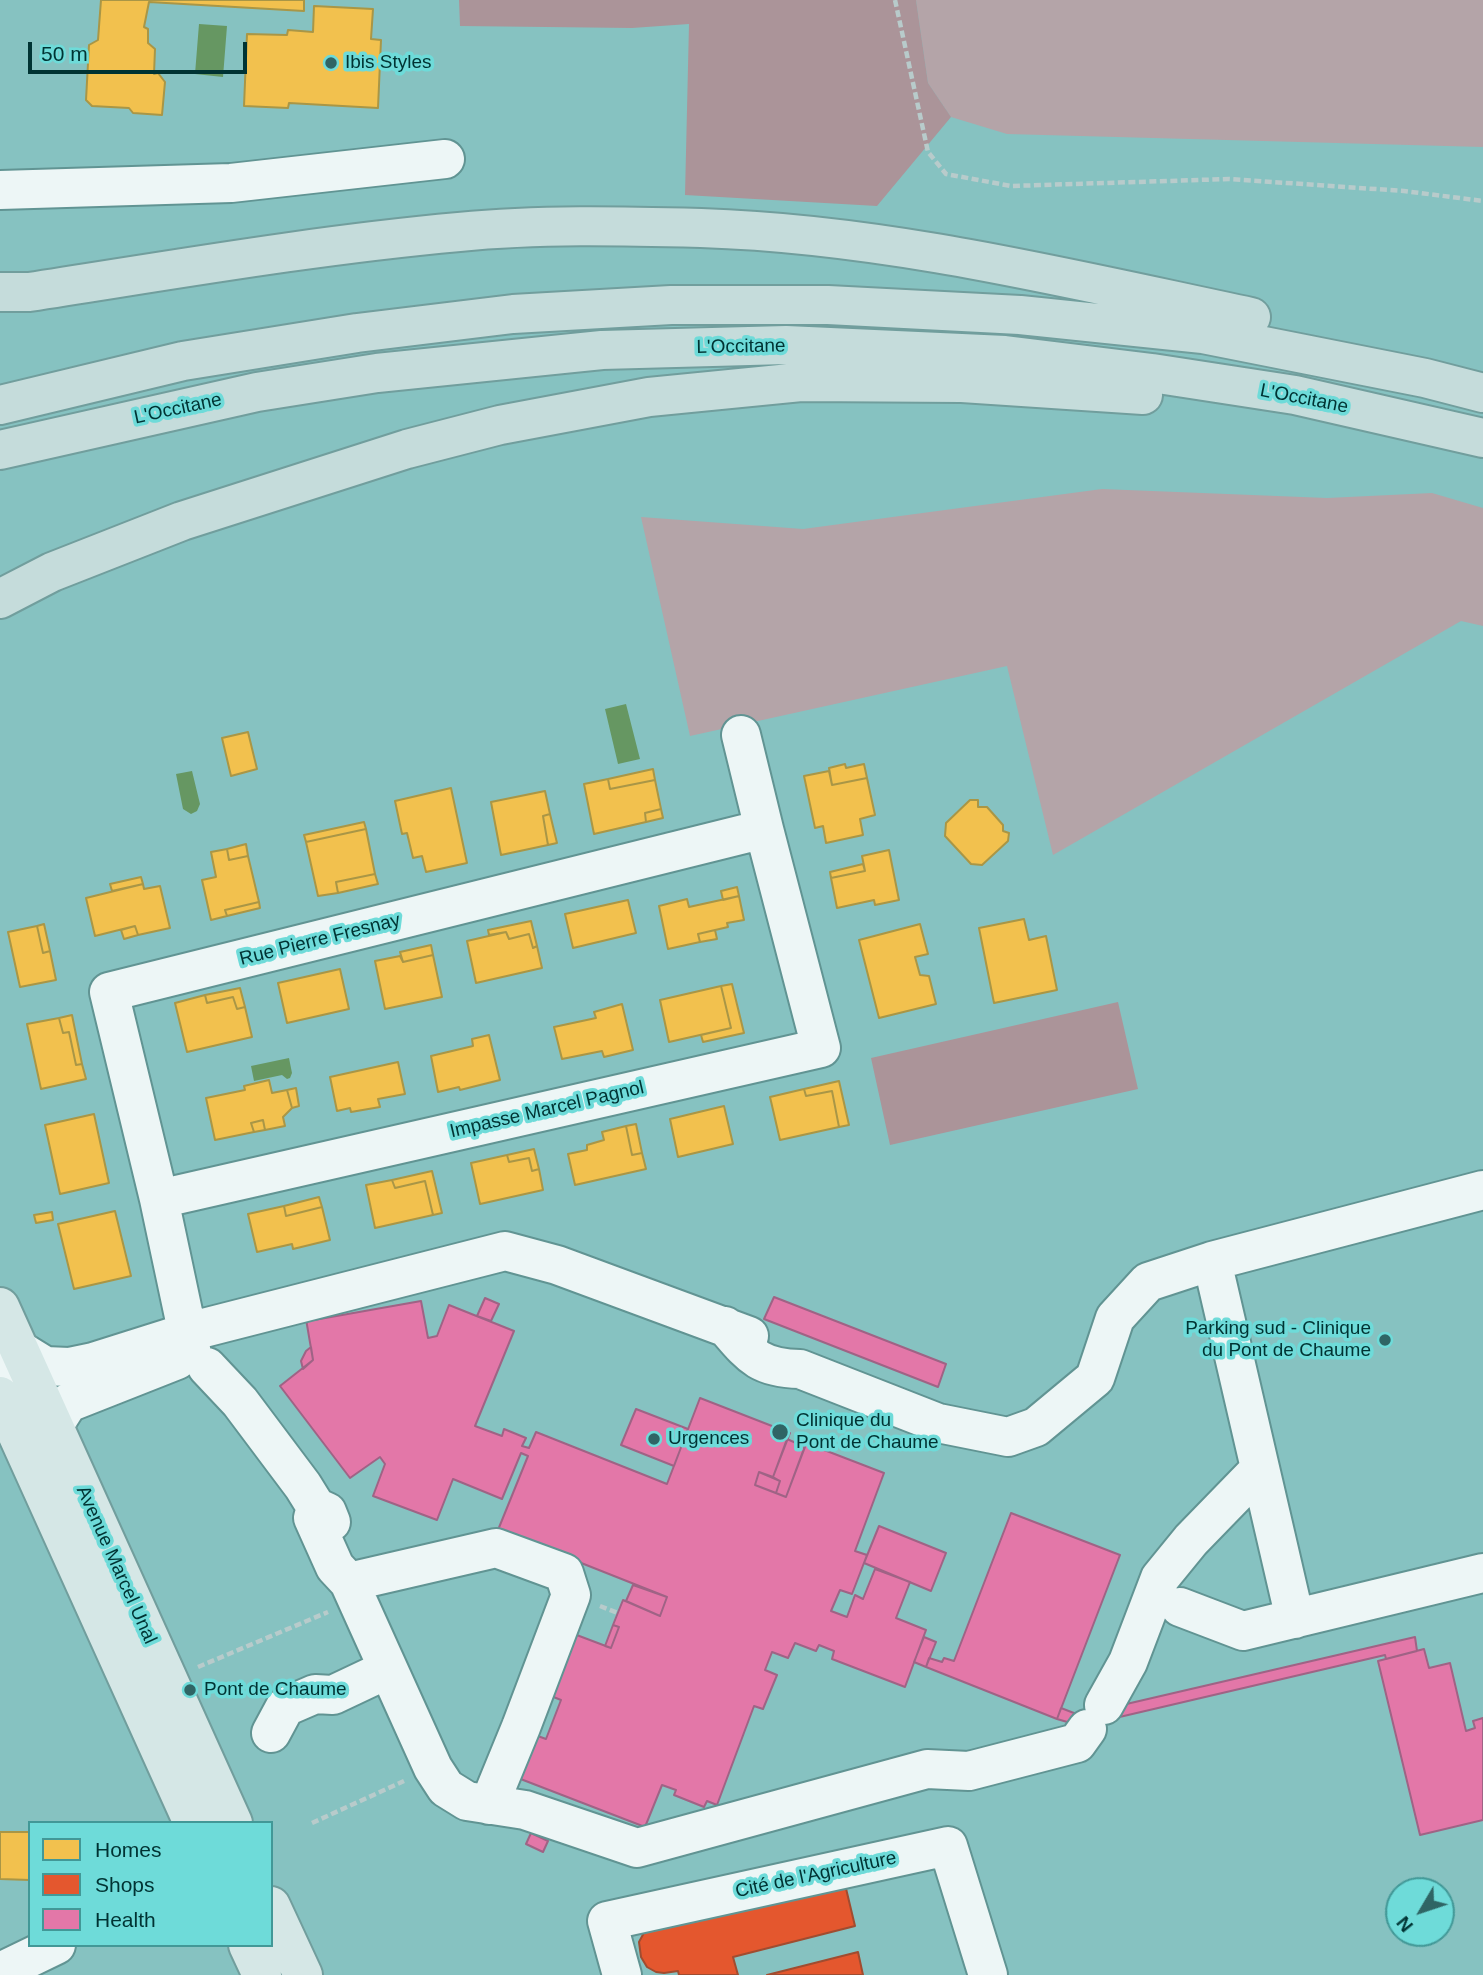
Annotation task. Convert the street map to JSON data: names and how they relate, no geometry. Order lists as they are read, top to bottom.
{
  "streets": {
    "highway": ["L'Occitane"],
    "main road": ["Avenue Marcel Unal"],
    "street": ["Rue Pierre Fresnay", "Impasse Marcel Pagnol", "Cité de l'Agriculture"]
  },
  "crossings": [
    ["Rue Pierre Fresnay", "Impasse Marcel Pagnol"]
  ],
  "places": [
    "Ibis Styles",
    "Parking sud - Clinique du Pont de Chaume",
    "Clinique du Pont de Chaume",
    "Urgences",
    "Pont de Chaume"
  ],
  "legend": ["Homes", "Shops", "Health"],
  "scale_bar": "50 m",
  "north": "bottom left"
}
